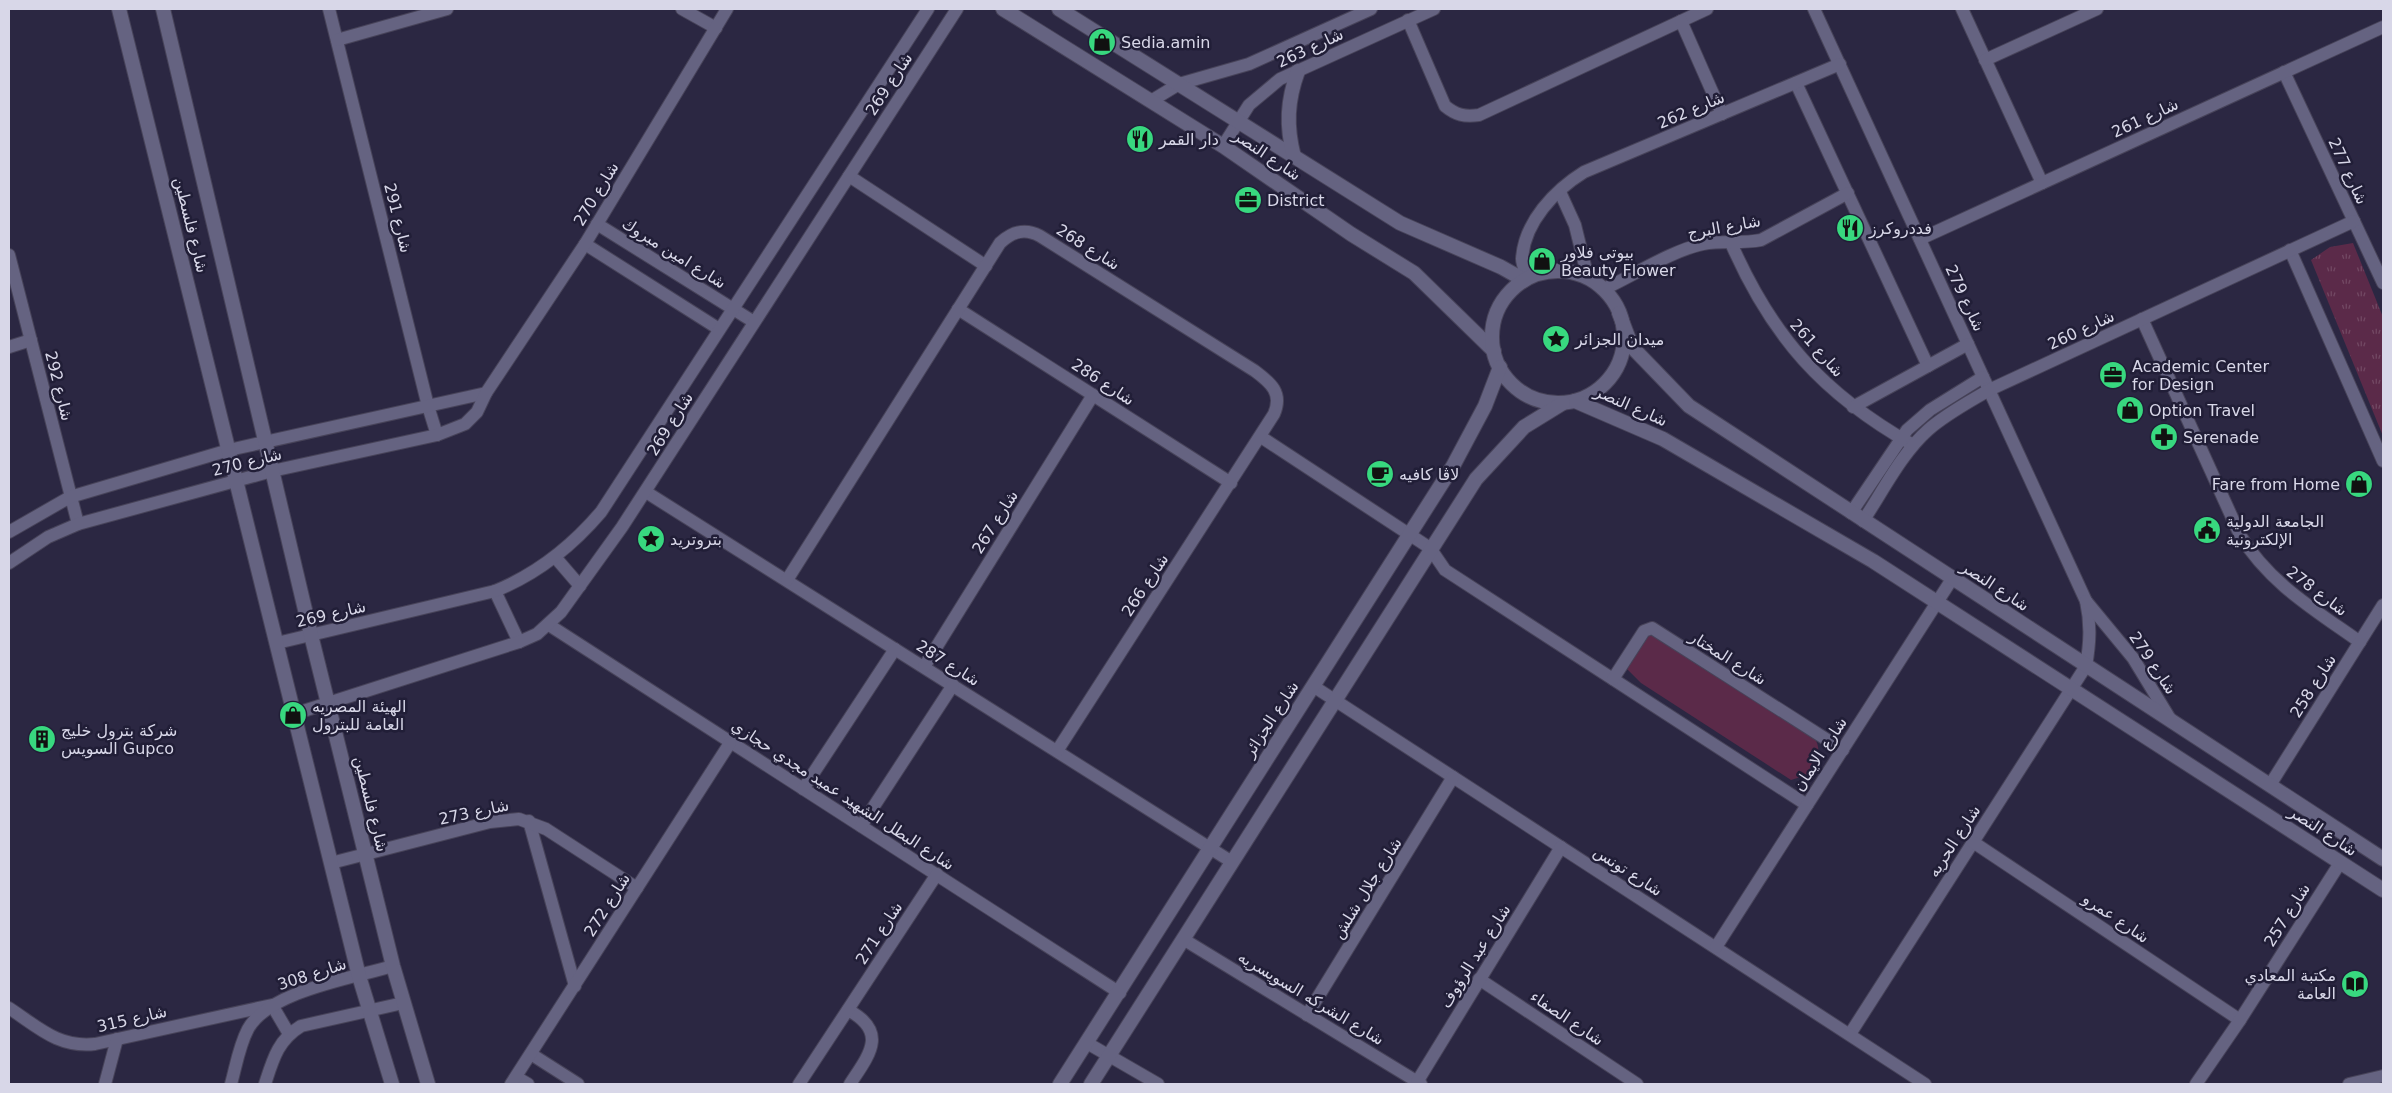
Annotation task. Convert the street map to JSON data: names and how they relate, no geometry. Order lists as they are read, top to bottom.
{
  "streets": {
    "street": [
      "شارع 263",
      "شارع 269",
      "شارع 262",
      "شارع 261",
      "شارع النصر",
      "شارع 277",
      "شارع 270",
      "شارع 291",
      "شارع فلسطين",
      "شارع البرج",
      "شارع 268",
      "شارع امين مبروك",
      "شارع 279",
      "شارع 260",
      "شارع 286",
      "شارع 292",
      "شارع 267",
      "شارع 266",
      "شارع 278",
      "شارع المختار",
      "شارع 287",
      "شارع 258",
      "شارع الجزائر",
      "شارع الايمان",
      "شارع البطل الشهيد عميد مجدي حجازي",
      "شارع 273",
      "شارع الحريه",
      "شارع تونس",
      "شارع جلال شلش",
      "شارع 272",
      "شارع 257",
      "شارع عمرو",
      "شارع 271",
      "شارع عبد الرؤوف",
      "شارع 308",
      "شارع الشركه السويسريه",
      "شارع الصفاء",
      "شارع 315"
    ]
  },
  "crossings": [
    ["شارع 263", "شارع النصر"],
    ["شارع 269", "شارع فلسطين"],
    ["شارع 269", "شارع امين مبروك"],
    ["شارع 269", "شارع 287"],
    ["شارع 269", "شارع البطل الشهيد عميد مجدي حجازي"],
    ["شارع 262", "شارع النصر"],
    ["شارع 262", "شارع البرج"],
    ["شارع 262", "شارع 279"],
    ["شارع 262", "شارع الجزائر"],
    ["شارع 261", "شارع 277"],
    ["شارع 261", "شارع البرج"],
    ["شارع 261", "شارع 279"],
    ["شارع 261", "شارع 260"],
    ["شارع النصر", "شارع البرج"],
    ["شارع النصر", "شارع 279"],
    ["شارع النصر", "شارع 260"],
    ["شارع النصر", "شارع 258"],
    ["شارع النصر", "شارع الجزائر"],
    ["شارع النصر", "شارع الايمان"],
    ["شارع النصر", "شارع الحريه"],
    ["شارع النصر", "شارع 257"],
    ["شارع 277", "شارع 260"],
    ["شارع 270", "شارع 291"],
    ["شارع 270", "شارع فلسطين"],
    ["شارع 270", "شارع امين مبروك"],
    ["شارع 270", "شارع 292"],
    ["شارع فلسطين", "شارع 273"],
    ["شارع فلسطين", "شارع 308"],
    ["شارع البرج", "شارع الجزائر"],
    ["شارع 268", "شارع 286"],
    ["شارع 268", "شارع 266"],
    ["شارع 268", "شارع 287"],
    ["شارع 279", "شارع 260"],
    ["شارع 279", "شارع الحريه"],
    ["شارع 260", "شارع 278"],
    ["شارع 286", "شارع 267"],
    ["شارع 286", "شارع 266"],
    ["شارع 267", "شارع 287"],
    ["شارع 266", "شارع 287"],
    ["شارع 278", "شارع 258"],
    ["شارع المختار", "شارع الايمان"],
    ["شارع 287", "شارع الجزائر"],
    ["شارع الجزائر", "شارع البطل الشهيد عميد مجدي حجازي"],
    ["شارع الجزائر", "شارع تونس"],
    ["شارع الايمان", "شارع تونس"],
    ["شارع البطل الشهيد عميد مجدي حجازي", "شارع 272"],
    ["شارع البطل الشهيد عميد مجدي حجازي", "شارع 271"],
    ["شارع 273", "شارع 272"],
    ["شارع الحريه", "شارع تونس"],
    ["شارع الحريه", "شارع عمرو"],
    ["شارع تونس", "شارع جلال شلش"],
    ["شارع تونس", "شارع عبد الرؤوف"],
    ["شارع جلال شلش", "شارع الشركه السويسريه"],
    ["شارع 257", "شارع عمرو"],
    ["شارع عبد الرؤوف", "شارع الشركه السويسريه"],
    ["شارع عبد الرؤوف", "شارع الصفاء"],
    ["شارع 308", "شارع 315"]
  ],
  "places": {
    "shop": [
      "Sedia.amin",
      "بيوتى فلاور Beauty Flower",
      "Option Travel",
      "Fare from Home",
      "الهيئة المصريه العامة للبترول"
    ],
    "restaurant": ["دار القمر", "فددروكرز"],
    "office": ["District", "Academic Center for Design"],
    "place": ["ميدان الجزائر", "بتروتريد"],
    "pharmacy": ["Serenade"],
    "cafe": ["لاڤا كافيه"],
    "public building": ["الجامعة الدولية الإلكترونية"],
    "building": ["شركة بترول خليج السويس Gupco"],
    "library": ["مكتبة المعادي العامة"]
  }
}
